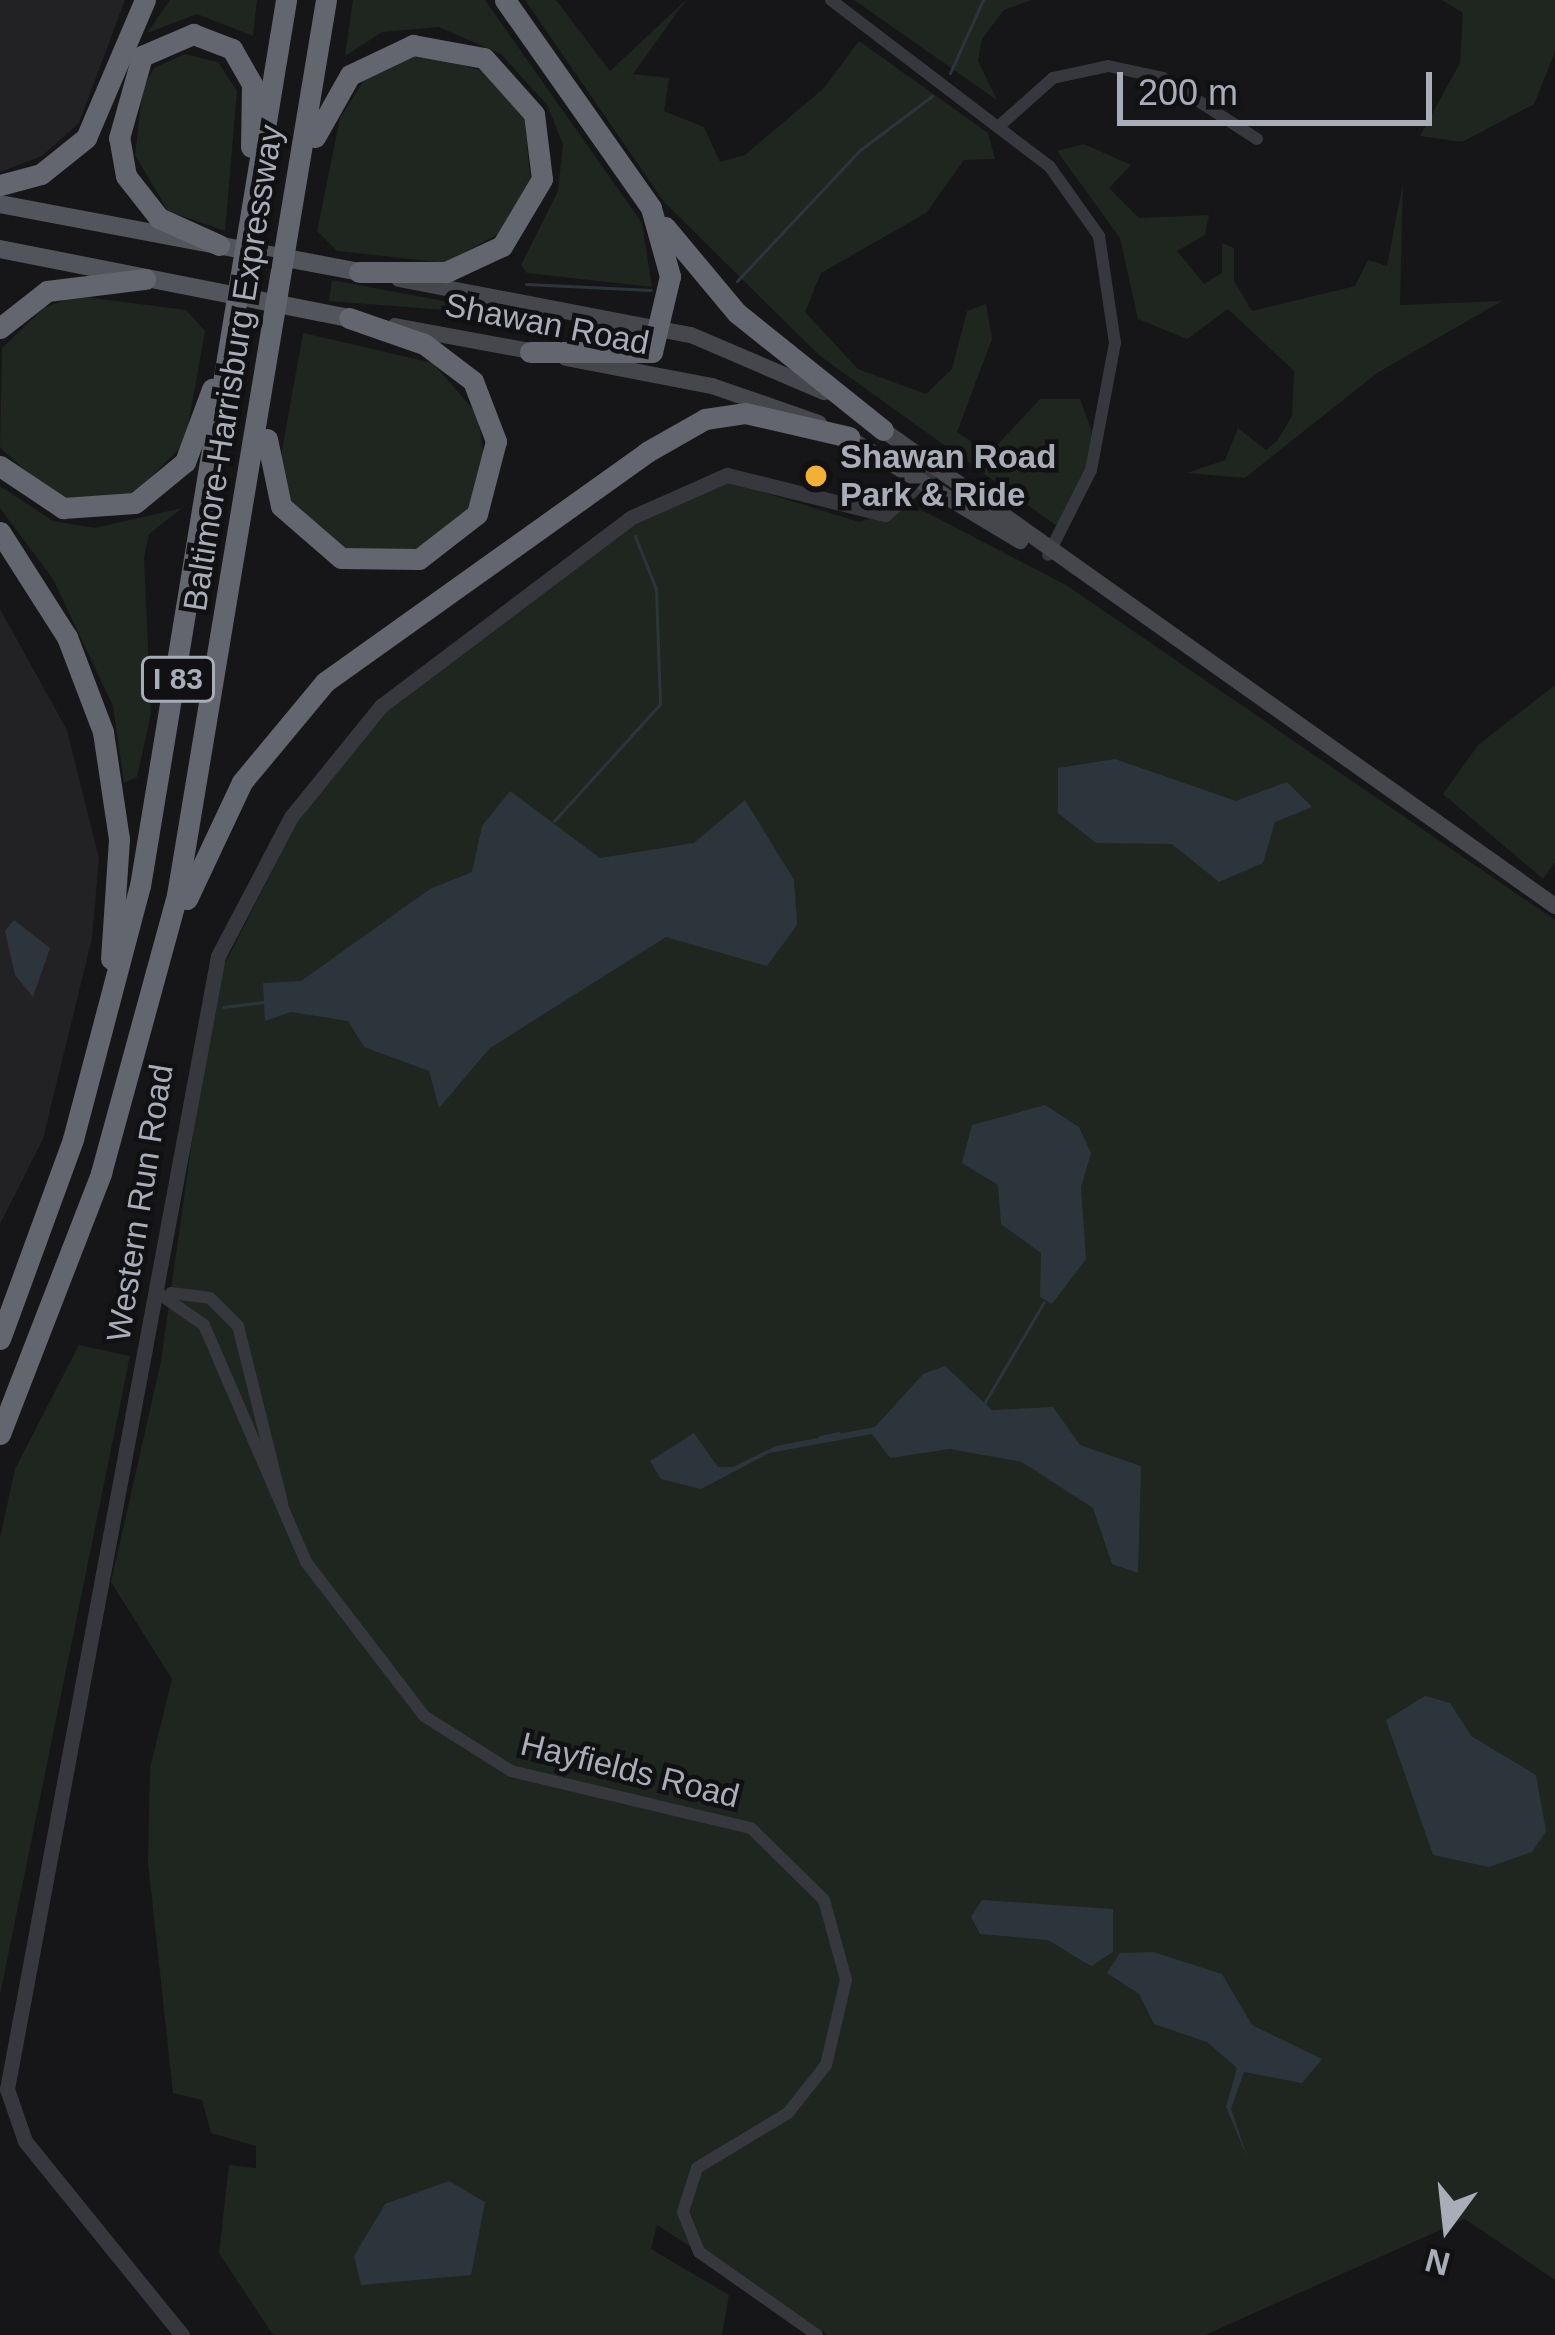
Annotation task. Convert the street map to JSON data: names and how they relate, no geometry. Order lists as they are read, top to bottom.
{
  "streets": {
    "highway": ["Baltimore-Harrisburg Expressway", "I 83"],
    "main road": ["Shawan Road"],
    "street": ["Western Run Road", "Hayfields Road"]
  },
  "crossings": [
    ["Shawan Road", "Western Run Road"],
    ["Western Run Road", "Hayfields Road"]
  ],
  "places": ["Shawan Road Park & Ride"],
  "scale_bar": "200 m",
  "north": "bottom"
}
